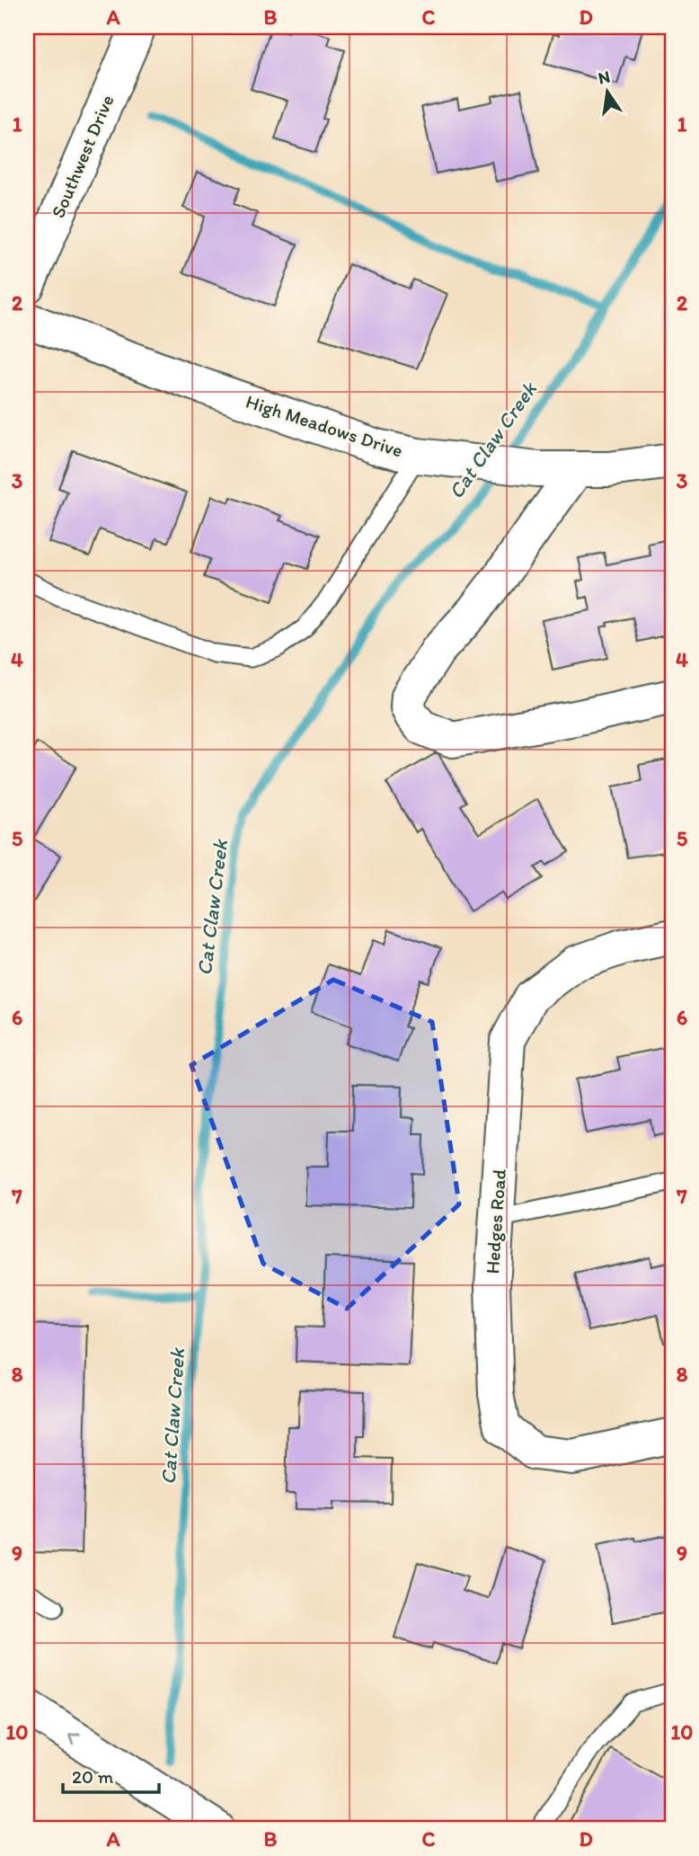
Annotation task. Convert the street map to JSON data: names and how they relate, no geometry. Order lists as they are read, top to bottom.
{
  "streets": {
    "street": ["Southwest Drive", "High Meadows Drive", "Hedges Road"]
  },
  "water": ["Cat Claw Creek"],
  "scale_bar": "20 m",
  "north": "top",
  "grid": {
    "columns": [
      "A",
      "B",
      "C",
      "D"
    ],
    "rows": [
      "1",
      "2",
      "3",
      "4",
      "5",
      "6",
      "7",
      "8",
      "9",
      "10"
    ]
  }
}
